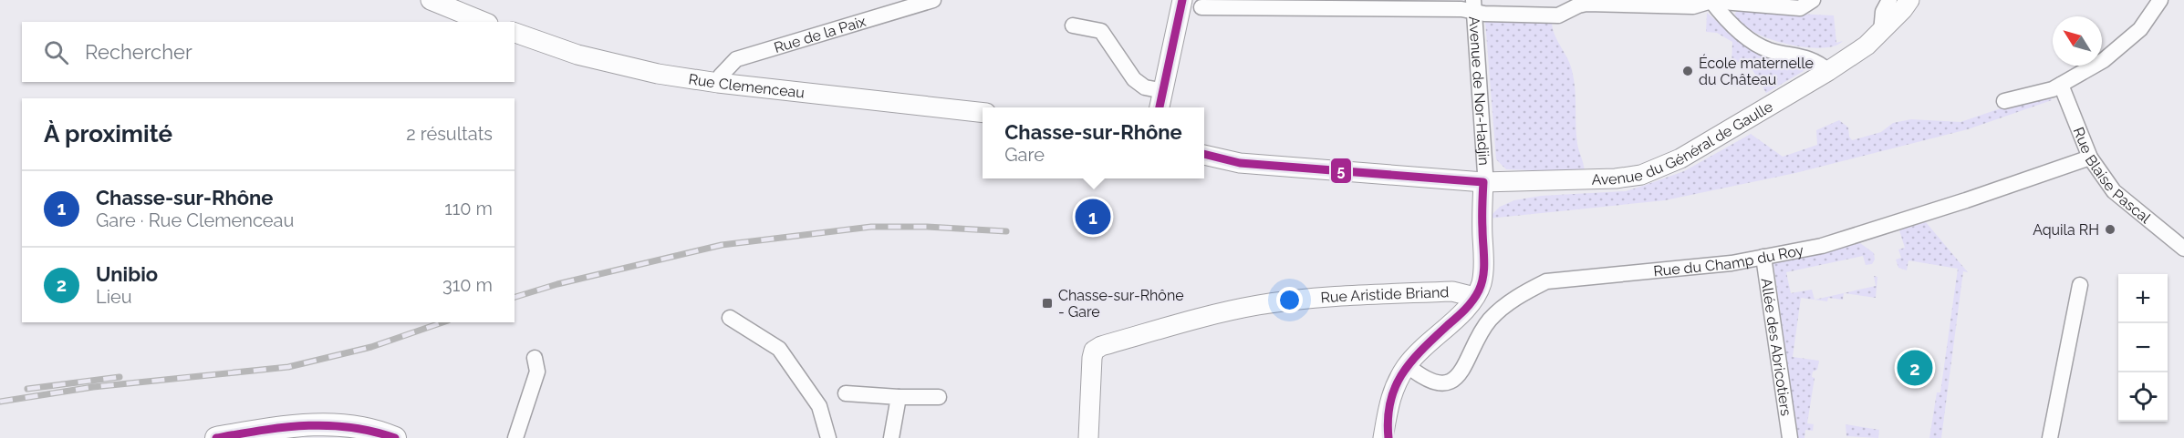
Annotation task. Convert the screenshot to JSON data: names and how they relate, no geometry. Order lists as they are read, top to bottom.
{
  "streets": {
    "street": [
      "Rue de la Paix",
      "Rue Clemenceau",
      "Avenue de Nor-Hadjin",
      "Avenue du Général de Gaulle",
      "Rue Blaise Pascal",
      "Rue du Champ du Roy",
      "Rue Aristide Briand",
      "Allée des Abricotiers"
    ]
  },
  "crossings": [
    ["Rue de la Paix", "Rue Clemenceau"],
    ["Avenue de Nor-Hadjin", "Avenue du Général de Gaulle"],
    ["Rue Blaise Pascal", "Rue du Champ du Roy"],
    ["Rue du Champ du Roy", "Allée des Abricotiers"]
  ],
  "places": {
    "other": ["École maternelle du Château", "Aquila RH"],
    "transit": ["Chasse-sur-Rhône - Gare"]
  },
  "lines": ["transit line 5"],
  "north": "top left",
  "page": {
    "search": "Rechercher",
    "heading": ["À proximité", "2 résultats"],
    "popup": ["Chasse-sur-Rhône", "Gare"],
    "list": [
      {
        "mark": "1",
        "name": "Chasse-sur-Rhône",
        "note": "Gare · Rue Clemenceau",
        "value": "110 m"
      },
      {
        "mark": "2",
        "name": "Unibio",
        "note": "Lieu",
        "value": "310 m"
      }
    ],
    "pins": ["1", "2"],
    "map_buttons": ["+", "−"]
  }
}
